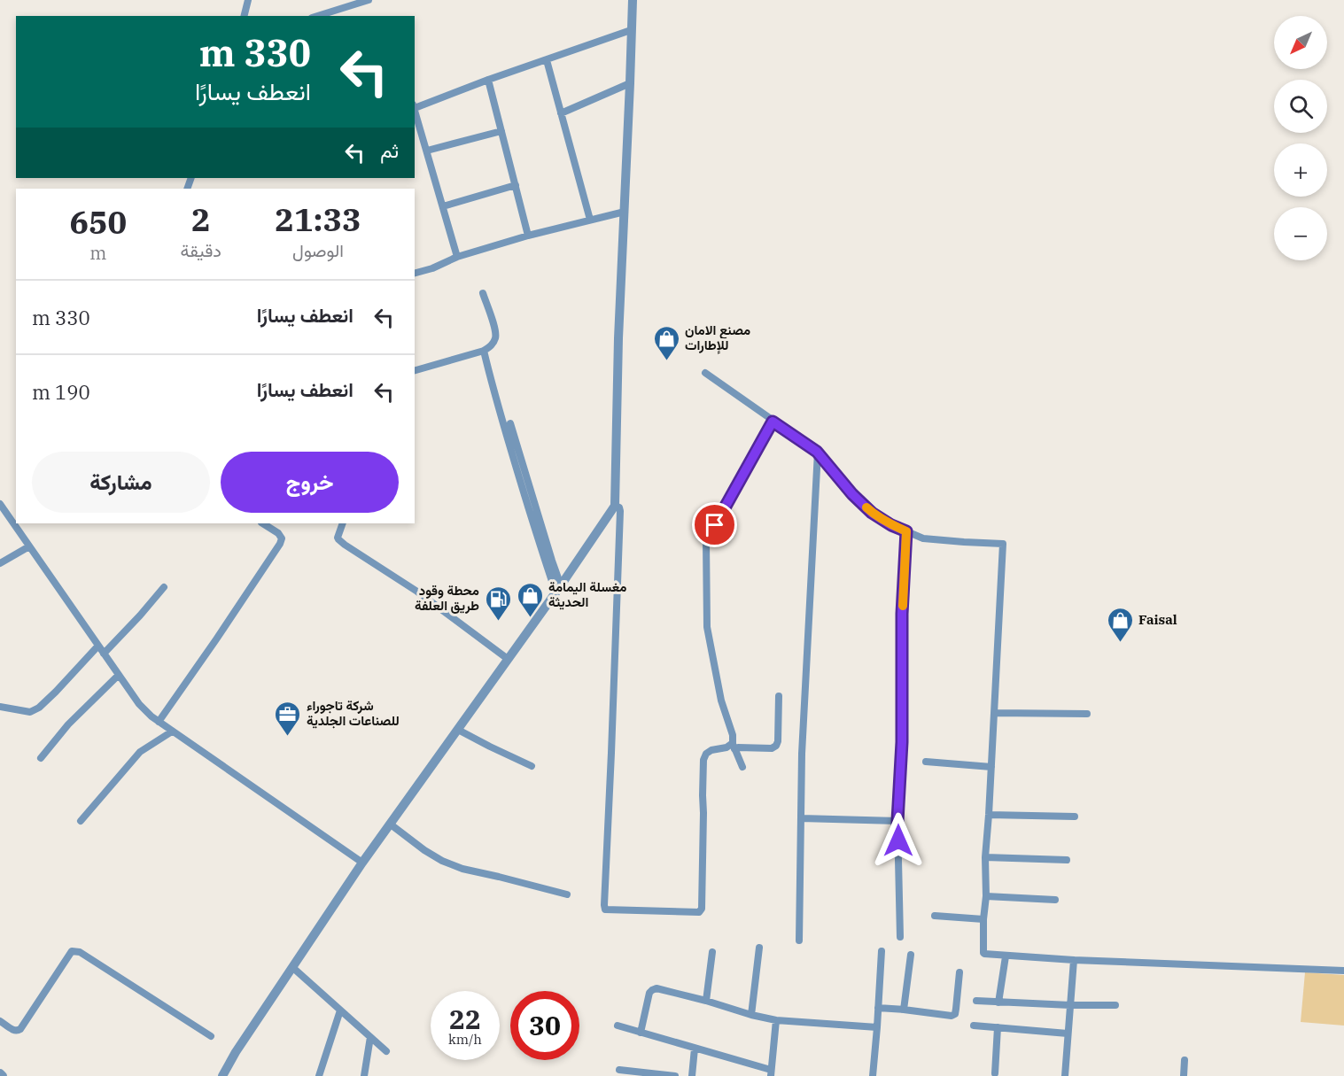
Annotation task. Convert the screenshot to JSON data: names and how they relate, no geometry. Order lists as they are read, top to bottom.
{
  "places": {
    "shop": ["مصنع الامان للإطارات", "مغسلة اليمامة الحديثة", "Faisal"],
    "fuel station": ["محطة وقود طريق العلفة"],
    "office": ["شركة تاجوراء للصناعات الجلدية"]
  },
  "north": "bottom left",
  "page": {
    "map_buttons": ["+", "−"],
    "turn": ["330 m", "انعطف يسارًا"],
    "then": "ثم",
    "eta": [
      "21:33",
      "الوصول",
      "2",
      "دقيقة",
      "650",
      "m"
    ],
    "list": [
      {
        "name": "انعطف يسارًا",
        "value": "330 m"
      },
      {
        "name": "انعطف يسارًا",
        "value": "190 m"
      }
    ],
    "buttons": ["خروج", "مشاركة"],
    "speed": "22 km/h",
    "limit": "30"
  }
}
